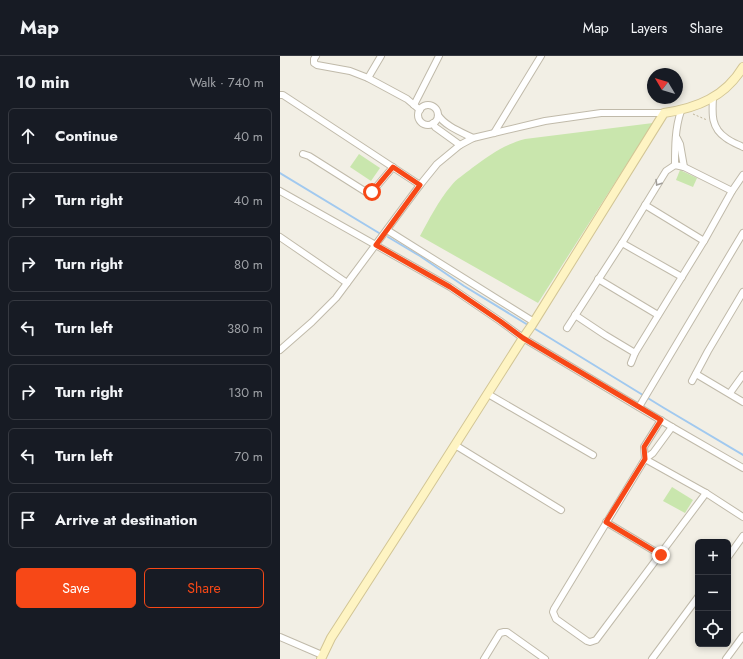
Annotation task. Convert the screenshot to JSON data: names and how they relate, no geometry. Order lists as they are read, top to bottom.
{
  "north": "top left",
  "page": {
    "header": "Map",
    "nav": ["Map", "Layers", "Share"],
    "heading": ["10 min", "Walk · 740 m"],
    "list": [
      ["Continue", "40 m"],
      ["Turn right", "40 m"],
      ["Turn right", "80 m"],
      ["Turn left", "380 m"],
      ["Turn right", "130 m"],
      ["Turn left", "70 m"],
      "Arrive at destination"
    ],
    "map_buttons": ["+", "−"],
    "buttons": ["Save", "Share"]
  }
}
